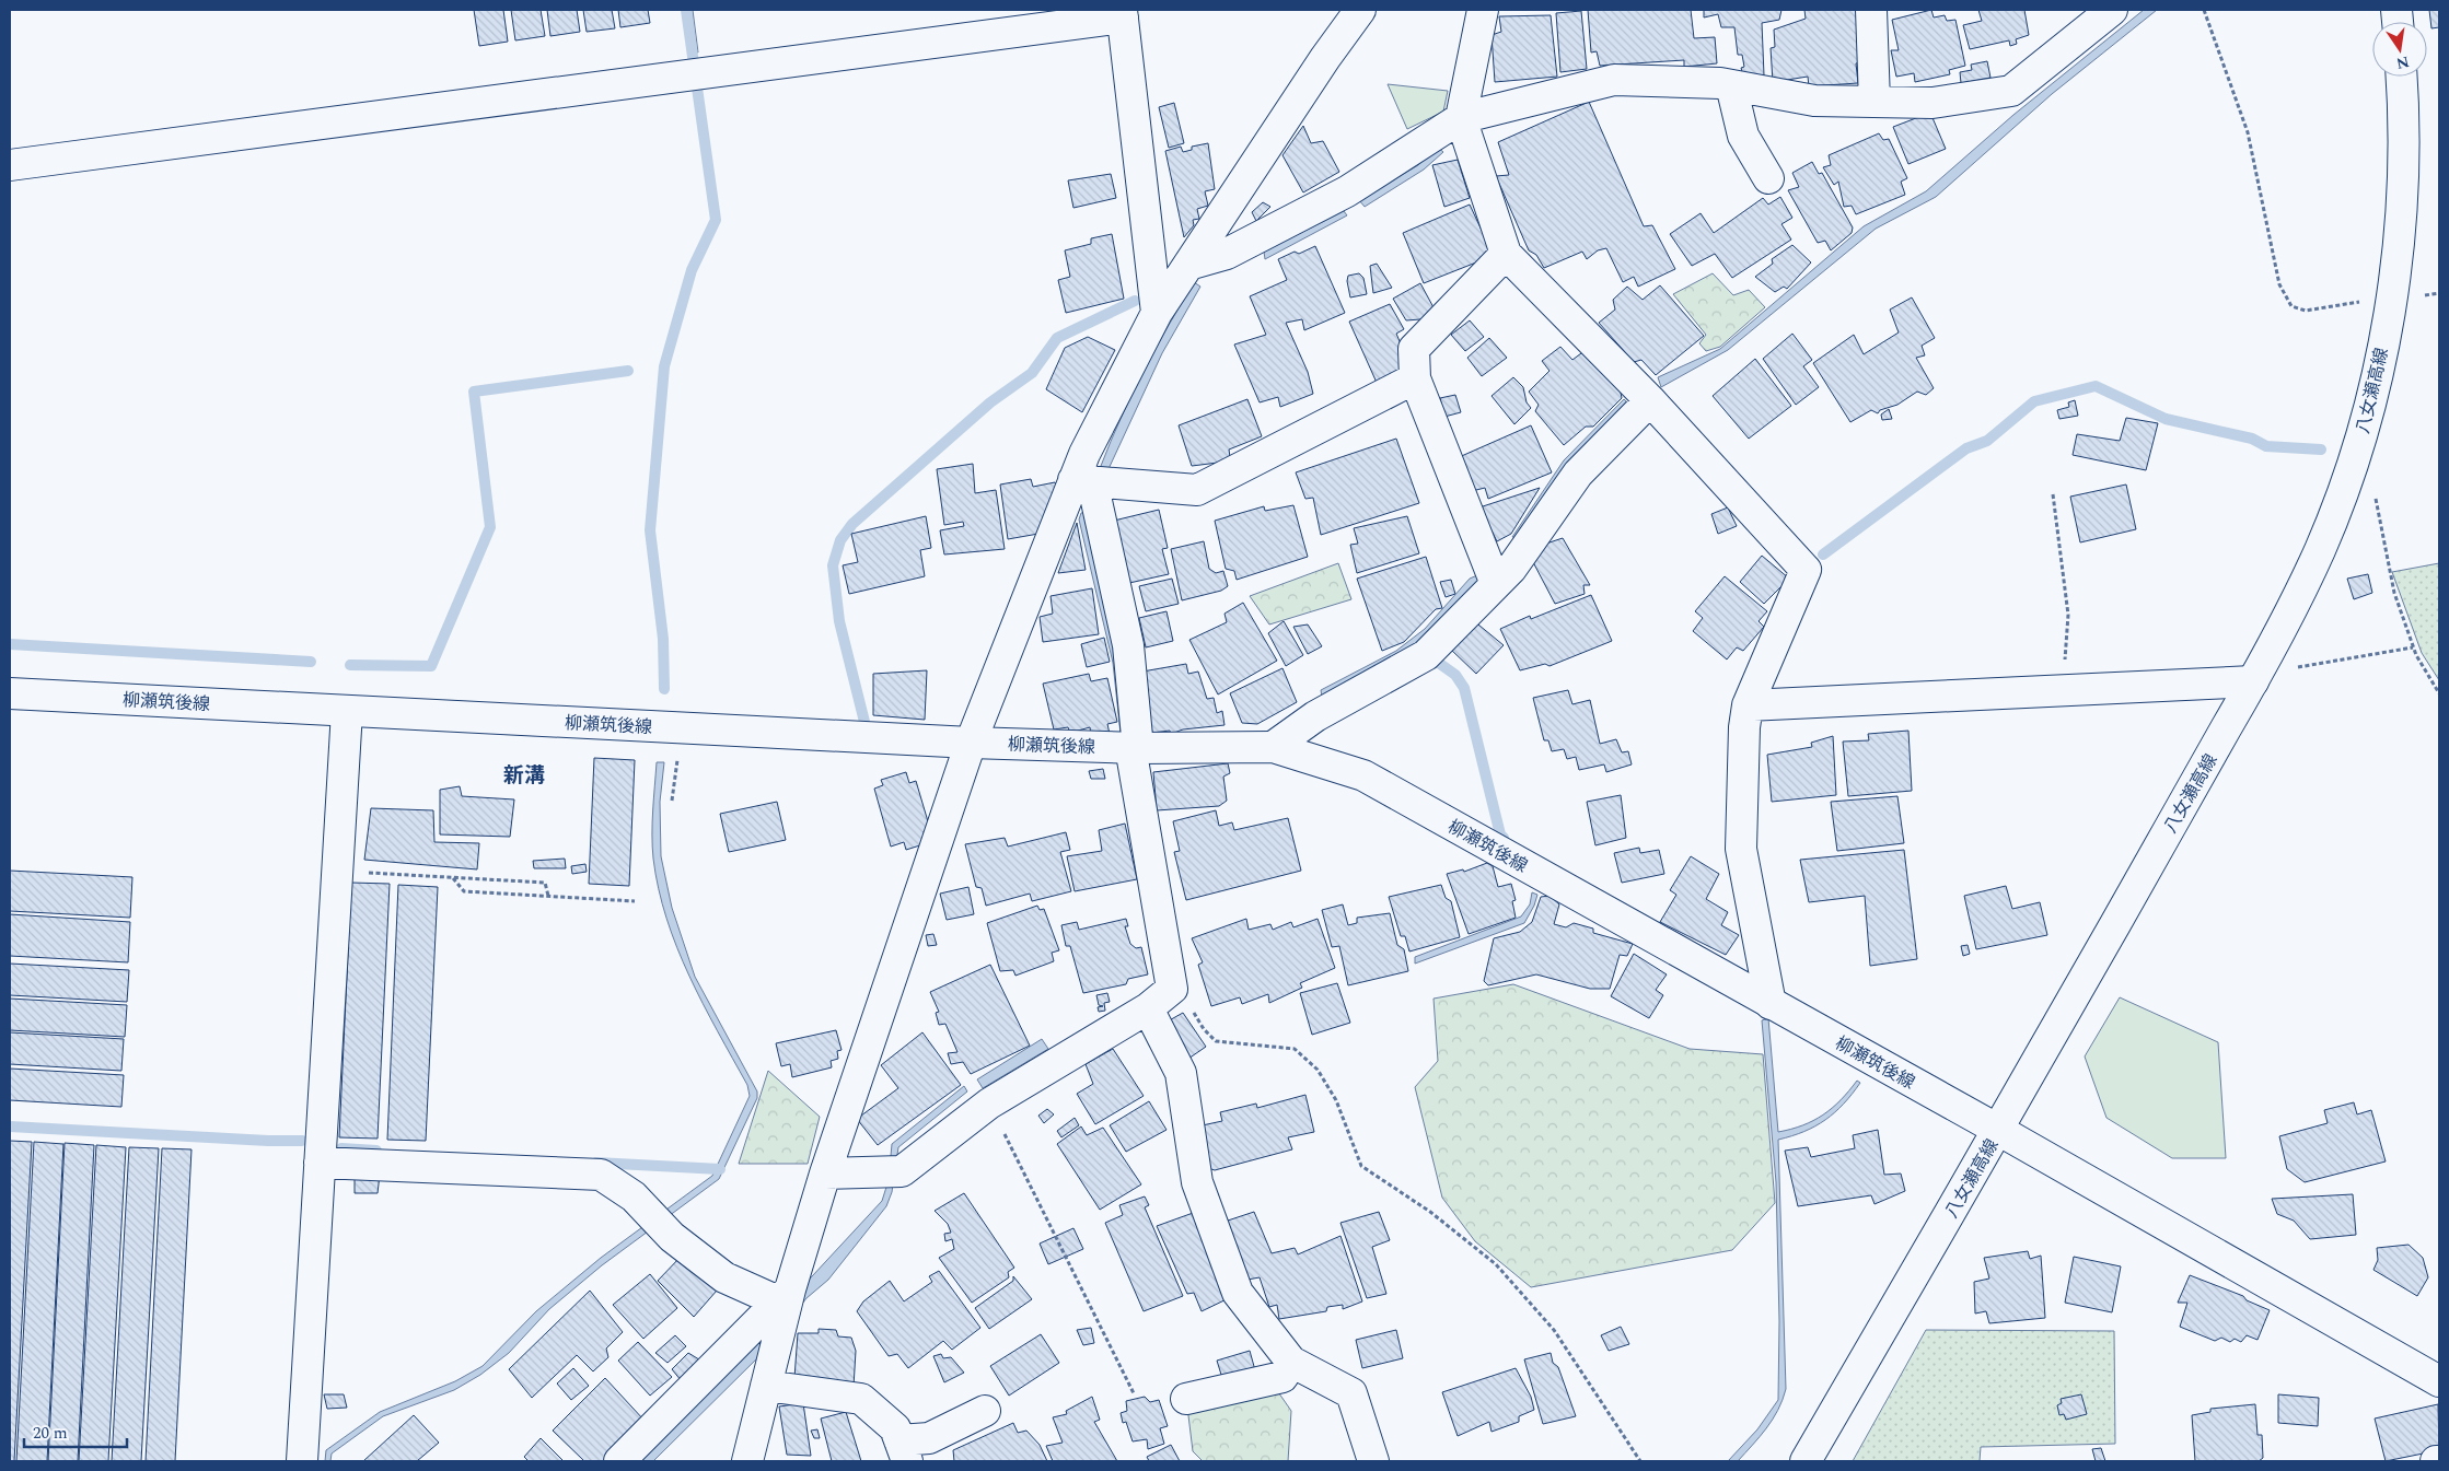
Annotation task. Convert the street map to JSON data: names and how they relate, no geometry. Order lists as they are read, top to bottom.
{
  "streets": {
    "street": ["八女瀬高線", "柳瀬筑後線"]
  },
  "crossings": [
    ["八女瀬高線", "柳瀬筑後線"]
  ],
  "districts": ["新溝"],
  "scale_bar": "20 m",
  "north": "bottom"
}
